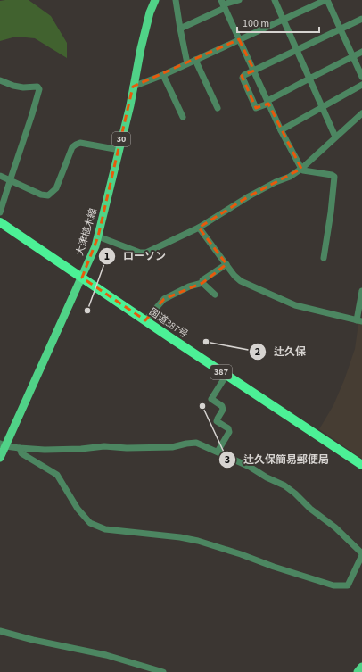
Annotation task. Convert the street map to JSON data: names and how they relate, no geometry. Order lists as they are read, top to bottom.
{
  "streets": {
    "highway": ["国道387号", "387"],
    "main road": ["30", "大津植木線"]
  },
  "crossings": [
    ["大津植木線", "国道387号"]
  ],
  "places": ["ローソン", "辻久保", "辻久保簡易郵便局"],
  "scale_bar": "100 m"
}
